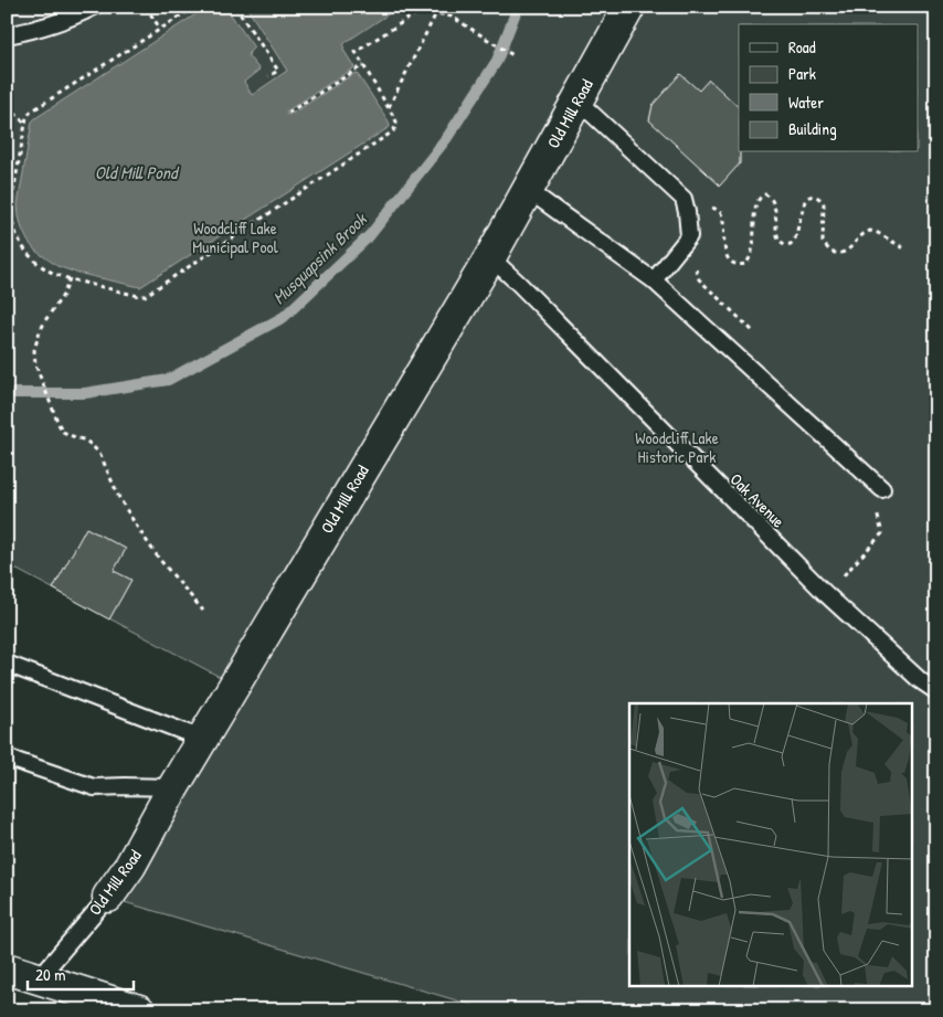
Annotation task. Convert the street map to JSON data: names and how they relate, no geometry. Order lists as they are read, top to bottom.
{
  "streets": {
    "main road": ["Old Mill Road"],
    "lane": ["Oak Avenue"]
  },
  "crossings": [
    ["Old Mill Road", "Oak Avenue"]
  ],
  "water": ["Old Mill Pond", "Musquapsink Brook"],
  "parks": ["Woodcliff Lake Municipal Pool", "Woodcliff Lake Historic Park"],
  "legend": [
    "Road",
    "Park",
    "Water",
    "Building"
  ],
  "scale_bar": "20 m"
}
